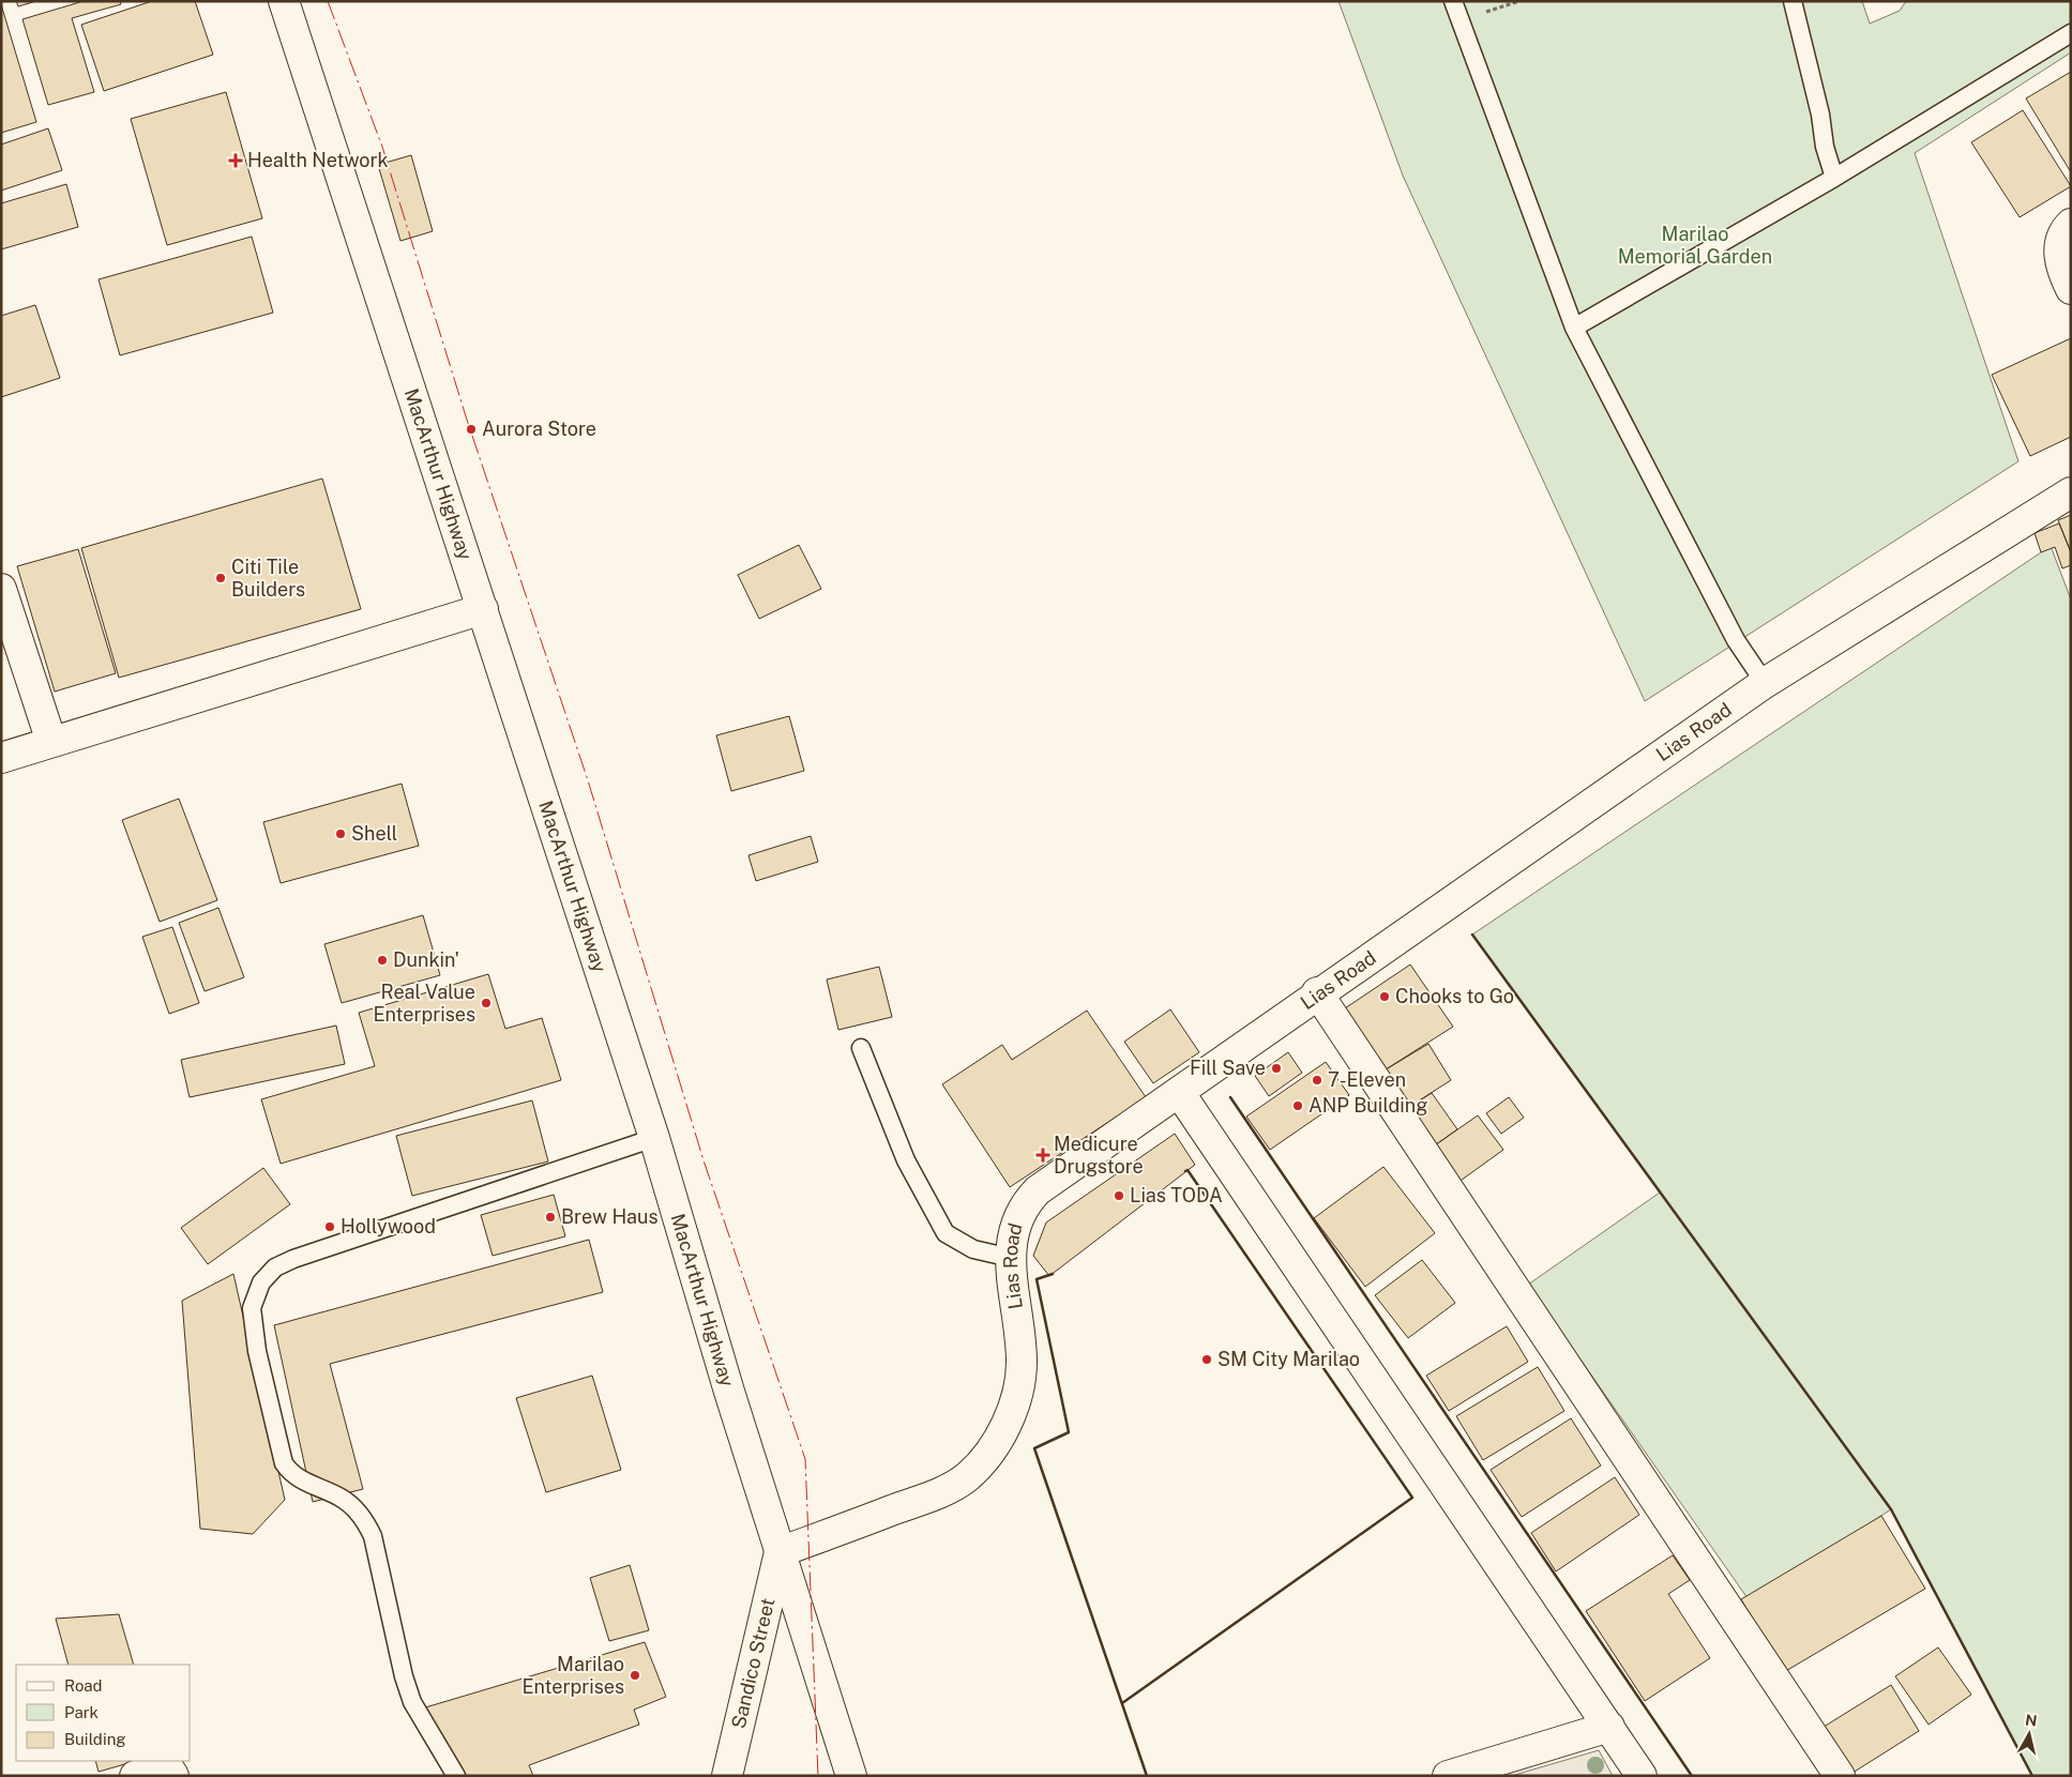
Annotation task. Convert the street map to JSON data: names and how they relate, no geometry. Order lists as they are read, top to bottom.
{
  "streets": {
    "main road": ["MacArthur Highway", "Lias Road", "Sandico Street"]
  },
  "crossings": [
    ["MacArthur Highway", "Lias Road"],
    ["MacArthur Highway", "Sandico Street"],
    ["Lias Road", "Sandico Street"]
  ],
  "parks": ["Marilao Memorial Garden"],
  "places": {
    "health": ["Health Network", "Medicure Drugstore"],
    "other": [
      "Aurora Store",
      "Citi Tile Builders",
      "Shell",
      "Dunkin'",
      "Chooks to Go",
      "Real Value Enterprises",
      "Fill Save",
      "7-Eleven",
      "ANP Building",
      "Lias TODA",
      "Brew Haus",
      "Hollywood",
      "SM City Marilao",
      "Marilao Enterprises"
    ]
  },
  "legend": ["Road", "Park", "Building"],
  "north": "top"
}
